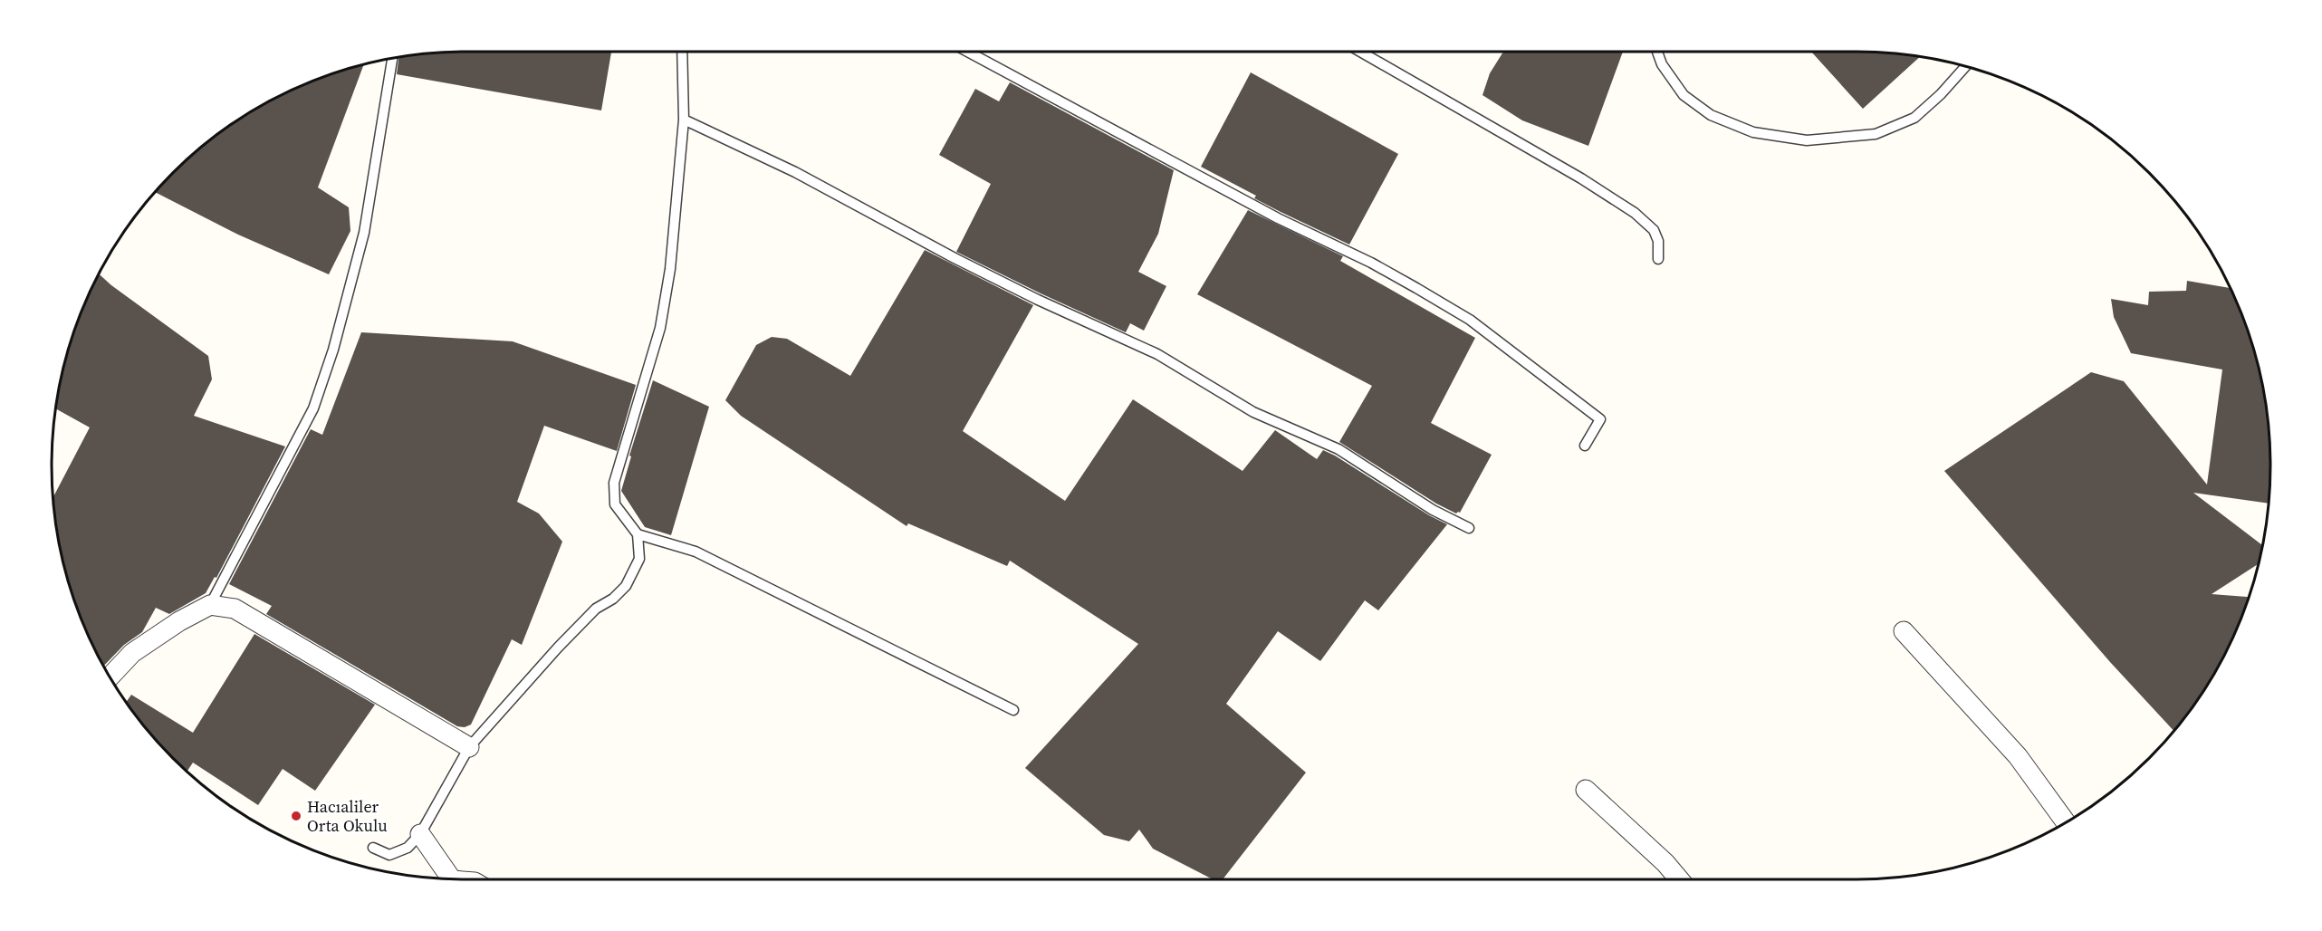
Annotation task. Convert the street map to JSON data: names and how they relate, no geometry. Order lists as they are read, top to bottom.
{
  "places": ["Hacıaliler Orta Okulu"]
}
